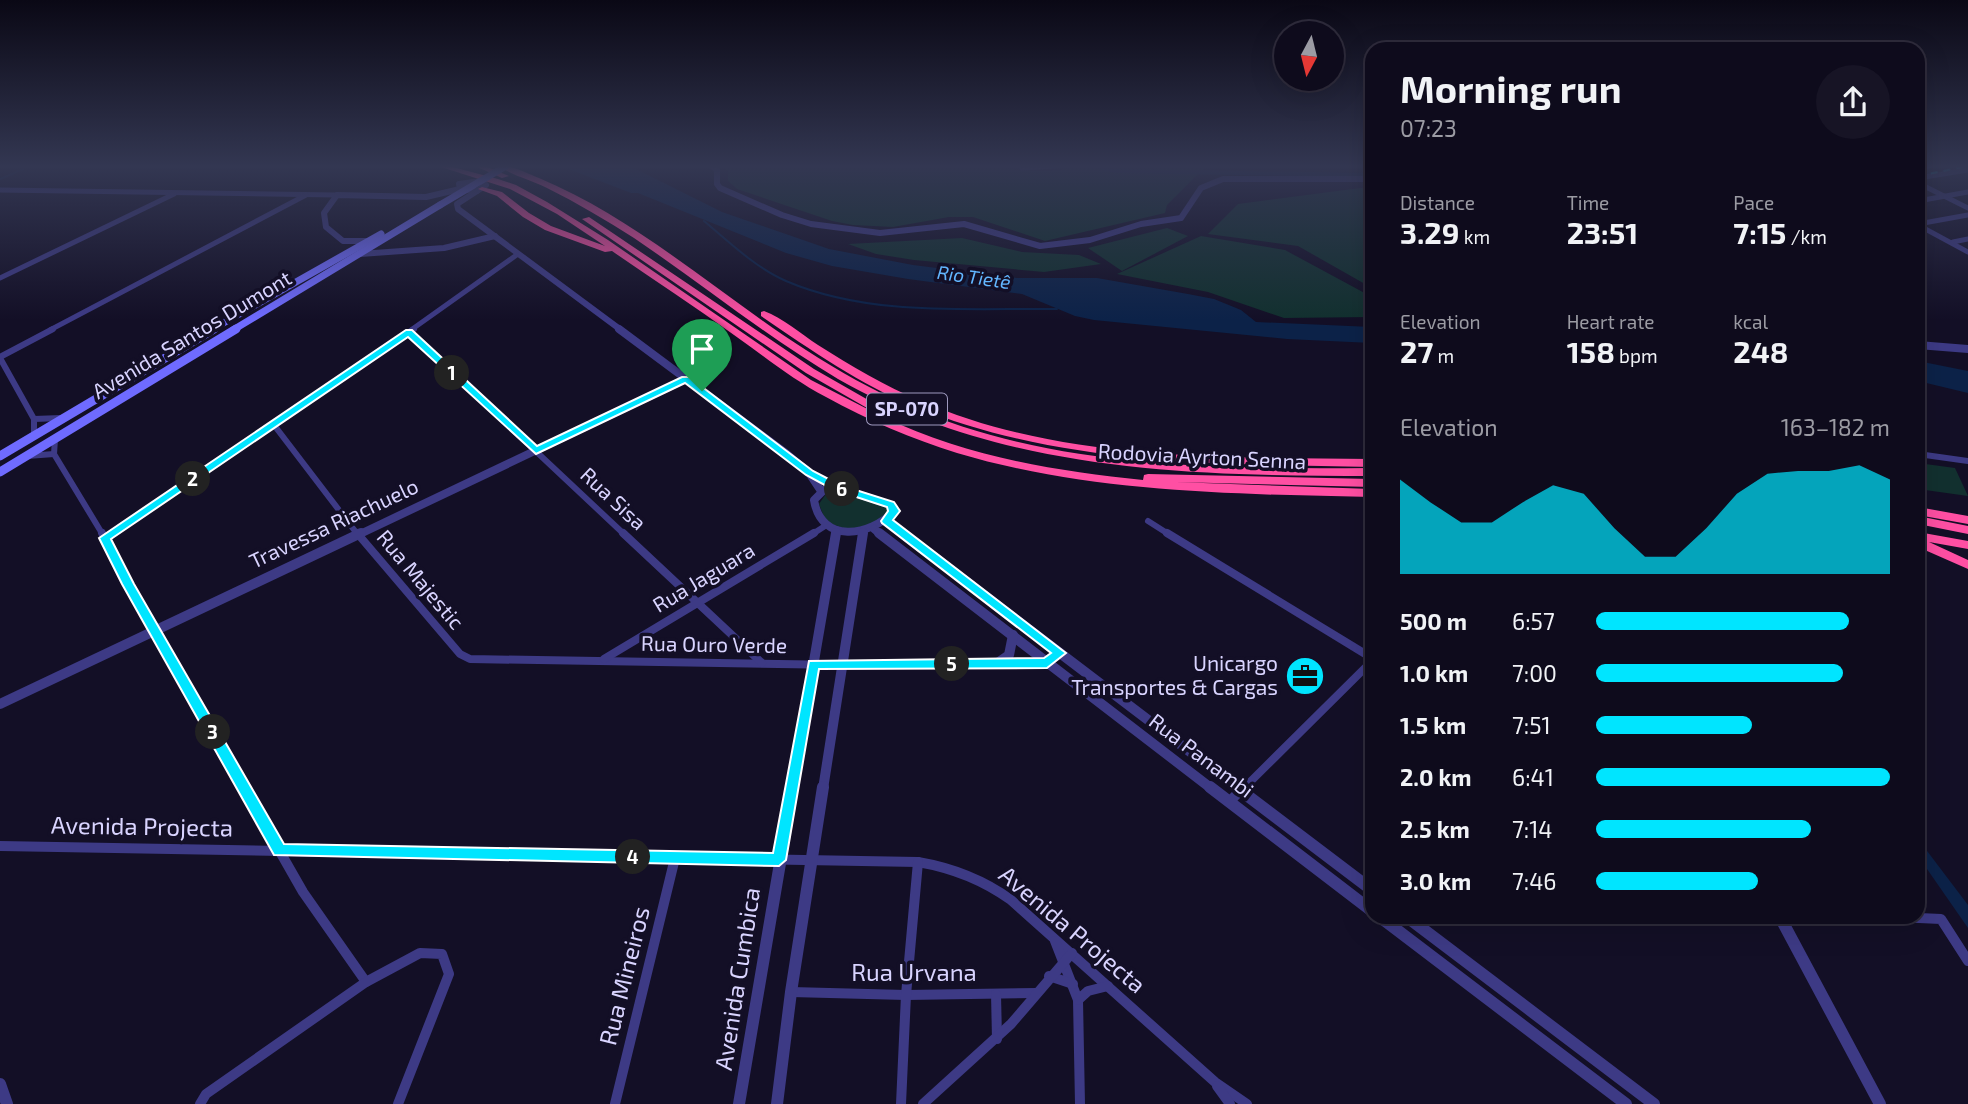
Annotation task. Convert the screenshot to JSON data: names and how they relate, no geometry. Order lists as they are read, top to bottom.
{
  "streets": {
    "highway": ["SP-070", "Rodovia Ayrton Senna"],
    "main road": ["Avenida Santos Dumont"],
    "street": [
      "Rua Sisa",
      "Travessa Riachuelo",
      "Rua Jaguara",
      "Rua Majestic",
      "Rua Ouro Verde",
      "Rua Panambi",
      "Avenida Projecta",
      "Rua Urvana",
      "Rua Mineiros",
      "Avenida Cumbica"
    ]
  },
  "crossings": [
    ["Rua Sisa", "Travessa Riachuelo"],
    ["Rua Sisa", "Rua Jaguara"],
    ["Rua Sisa", "Rua Ouro Verde"],
    ["Travessa Riachuelo", "Rua Majestic"],
    ["Rua Jaguara", "Rua Ouro Verde"],
    ["Rua Jaguara", "Avenida Cumbica"],
    ["Rua Majestic", "Rua Ouro Verde"],
    ["Rua Ouro Verde", "Rua Panambi"],
    ["Rua Ouro Verde", "Avenida Cumbica"],
    ["Avenida Projecta", "Rua Mineiros"],
    ["Avenida Projecta", "Avenida Cumbica"]
  ],
  "water": ["Rio Tietê"],
  "places": {
    "office": ["Unicargo Transportes & Cargas"]
  },
  "north": "bottom",
  "page": {
    "heading": ["Morning run", "07:23"],
    "stats": [
      ["Distance", "3.29 km"],
      ["Time", "23:51"],
      ["Pace", "7:15 /km"],
      ["Elevation", "27 m"],
      ["Heart rate", "158 bpm"],
      ["kcal", "248"]
    ],
    "pins": [
      "1",
      "2",
      "6",
      "5",
      "3",
      "4"
    ],
    "chart": ["Elevation", "163–182 m"],
    "list": [
      {
        "name": "500 m",
        "note": "6:57"
      },
      {
        "name": "1.0 km",
        "note": "7:00"
      },
      {
        "name": "1.5 km",
        "note": "7:51"
      },
      {
        "name": "2.0 km",
        "note": "6:41"
      },
      {
        "name": "2.5 km",
        "note": "7:14"
      },
      {
        "name": "3.0 km",
        "note": "7:46"
      }
    ]
  }
}
